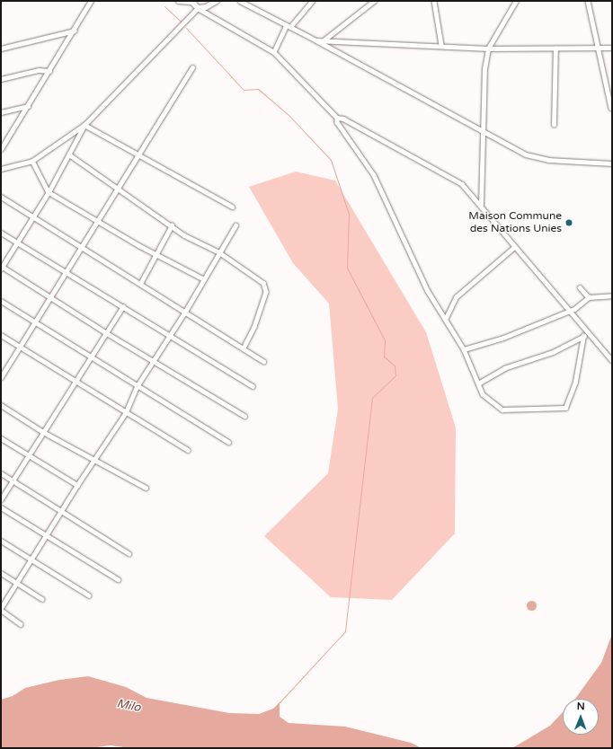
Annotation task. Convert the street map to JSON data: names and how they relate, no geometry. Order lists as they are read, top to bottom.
{
  "water": ["Milo"],
  "places": ["Maison Commune des Nations Unies"],
  "north": "top"
}
